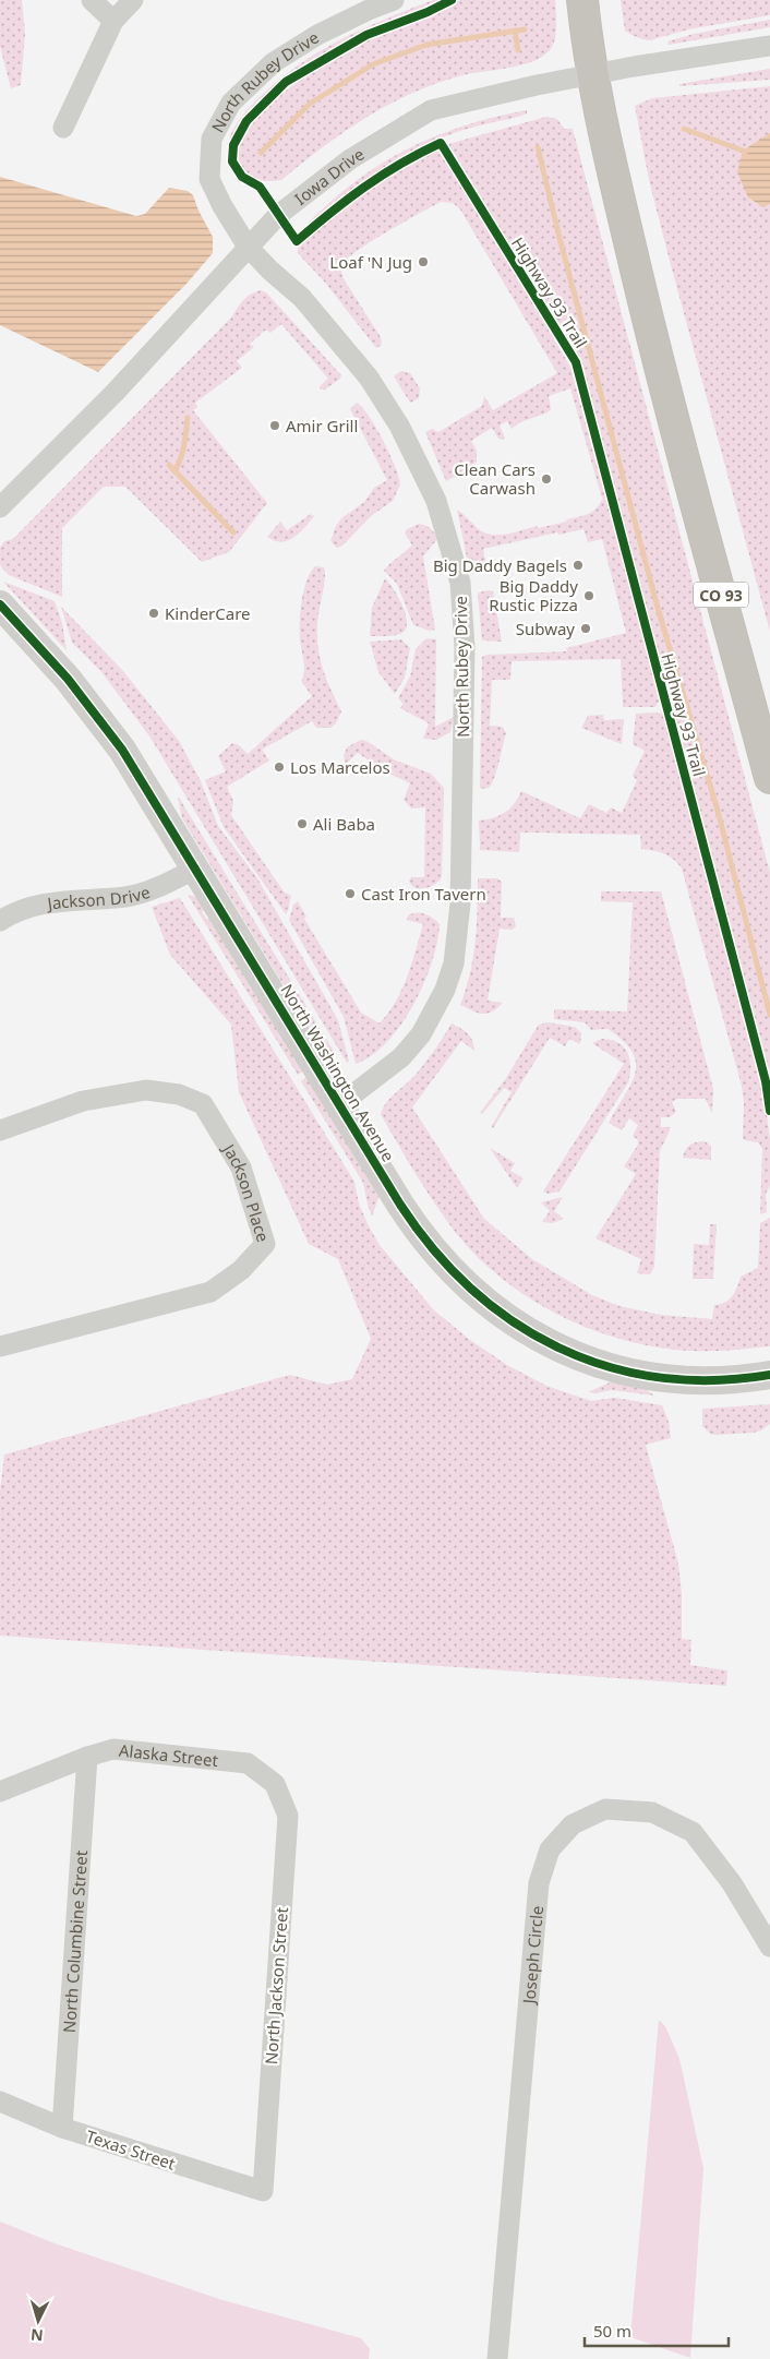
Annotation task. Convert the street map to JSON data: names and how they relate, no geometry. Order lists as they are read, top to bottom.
{
  "streets": {
    "highway": ["CO 93"],
    "street": [
      "North Rubey Drive",
      "Iowa Drive",
      "Jackson Drive",
      "North Washington Avenue",
      "Jackson Place",
      "Alaska Street",
      "North Columbine Street",
      "Joseph Circle",
      "North Jackson Street",
      "Texas Street"
    ],
    "cycle path": ["Highway 93 Trail"]
  },
  "crossings": [
    ["North Rubey Drive", "Iowa Drive"],
    ["North Rubey Drive", "North Washington Avenue"],
    ["Iowa Drive", "CO 93"],
    ["Jackson Drive", "North Washington Avenue"],
    ["Alaska Street", "North Columbine Street"],
    ["Alaska Street", "North Jackson Street"],
    ["North Columbine Street", "Texas Street"],
    ["North Jackson Street", "Texas Street"]
  ],
  "places": [
    "Loaf 'N Jug",
    "Amir Grill",
    "Clean Cars Carwash",
    "Big Daddy Bagels",
    "Big Daddy Rustic Pizza",
    "KinderCare",
    "Subway",
    "Los Marcelos",
    "Ali Baba",
    "Cast Iron Tavern"
  ],
  "scale_bar": "50 m",
  "north": "bottom"
}
